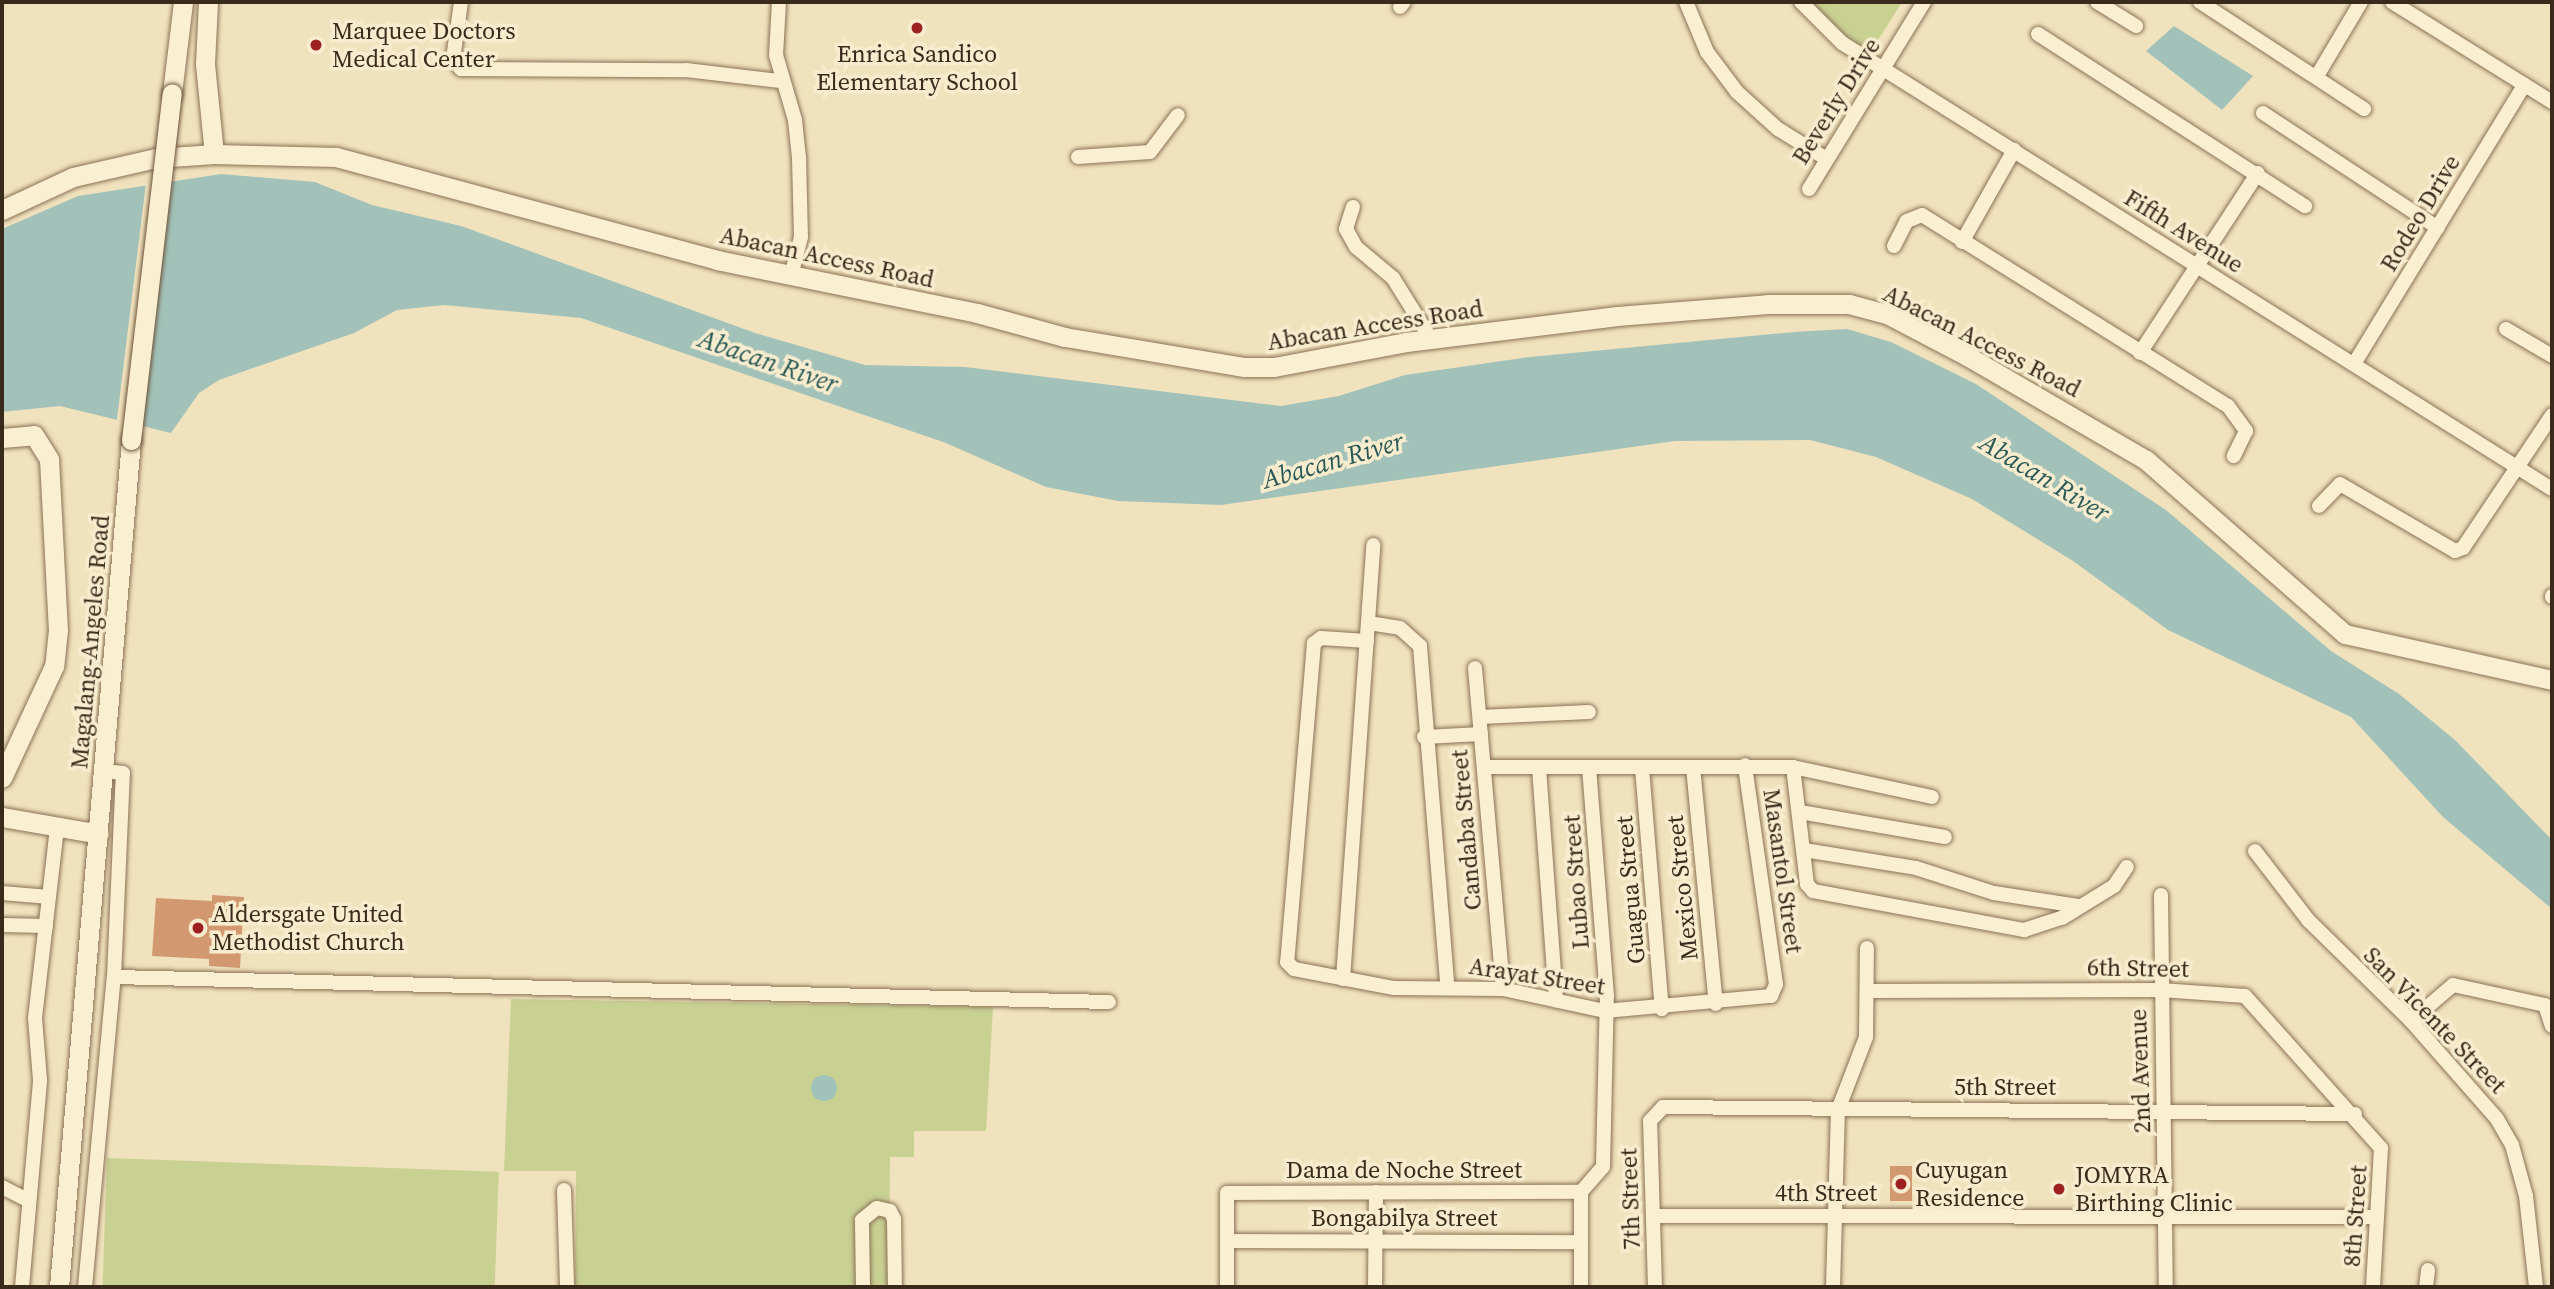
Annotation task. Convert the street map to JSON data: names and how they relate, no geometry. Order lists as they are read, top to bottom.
{
  "streets": {
    "street": [
      "Beverly Drive",
      "Rodeo Drive",
      "Fifth Avenue",
      "Abacan Access Road",
      "Magalang-Angeles Road",
      "Candaba Street",
      "Masantol Street",
      "Lubao Street",
      "Mexico Street",
      "Guagua Street",
      "6th Street",
      "Arayat Street",
      "San Vicente Street",
      "2nd Avenue",
      "5th Street",
      "Dama de Noche Street",
      "4th Street",
      "7th Street",
      "8th Street",
      "Bongabilya Street"
    ]
  },
  "crossings": [
    ["Beverly Drive", "Fifth Avenue"],
    ["Rodeo Drive", "Fifth Avenue"],
    ["Candaba Street", "Arayat Street"],
    ["Masantol Street", "Arayat Street"],
    ["Lubao Street", "Arayat Street"],
    ["Lubao Street", "Dama de Noche Street"],
    ["Mexico Street", "Arayat Street"],
    ["Guagua Street", "Arayat Street"],
    ["6th Street", "2nd Avenue"],
    ["6th Street", "5th Street"],
    ["6th Street", "8th Street"],
    ["2nd Avenue", "5th Street"],
    ["2nd Avenue", "4th Street"],
    ["5th Street", "7th Street"],
    ["5th Street", "8th Street"],
    ["Dama de Noche Street", "Bongabilya Street"],
    ["4th Street", "7th Street"],
    ["4th Street", "8th Street"]
  ],
  "water": ["Abacan River"],
  "places": [
    "Enrica Sandico Elementary School",
    "Marquee Doctors Medical Center",
    "Aldersgate United Methodist Church",
    "Cuyugan Residence",
    "JOMYRA Birthing Clinic"
  ]
}
